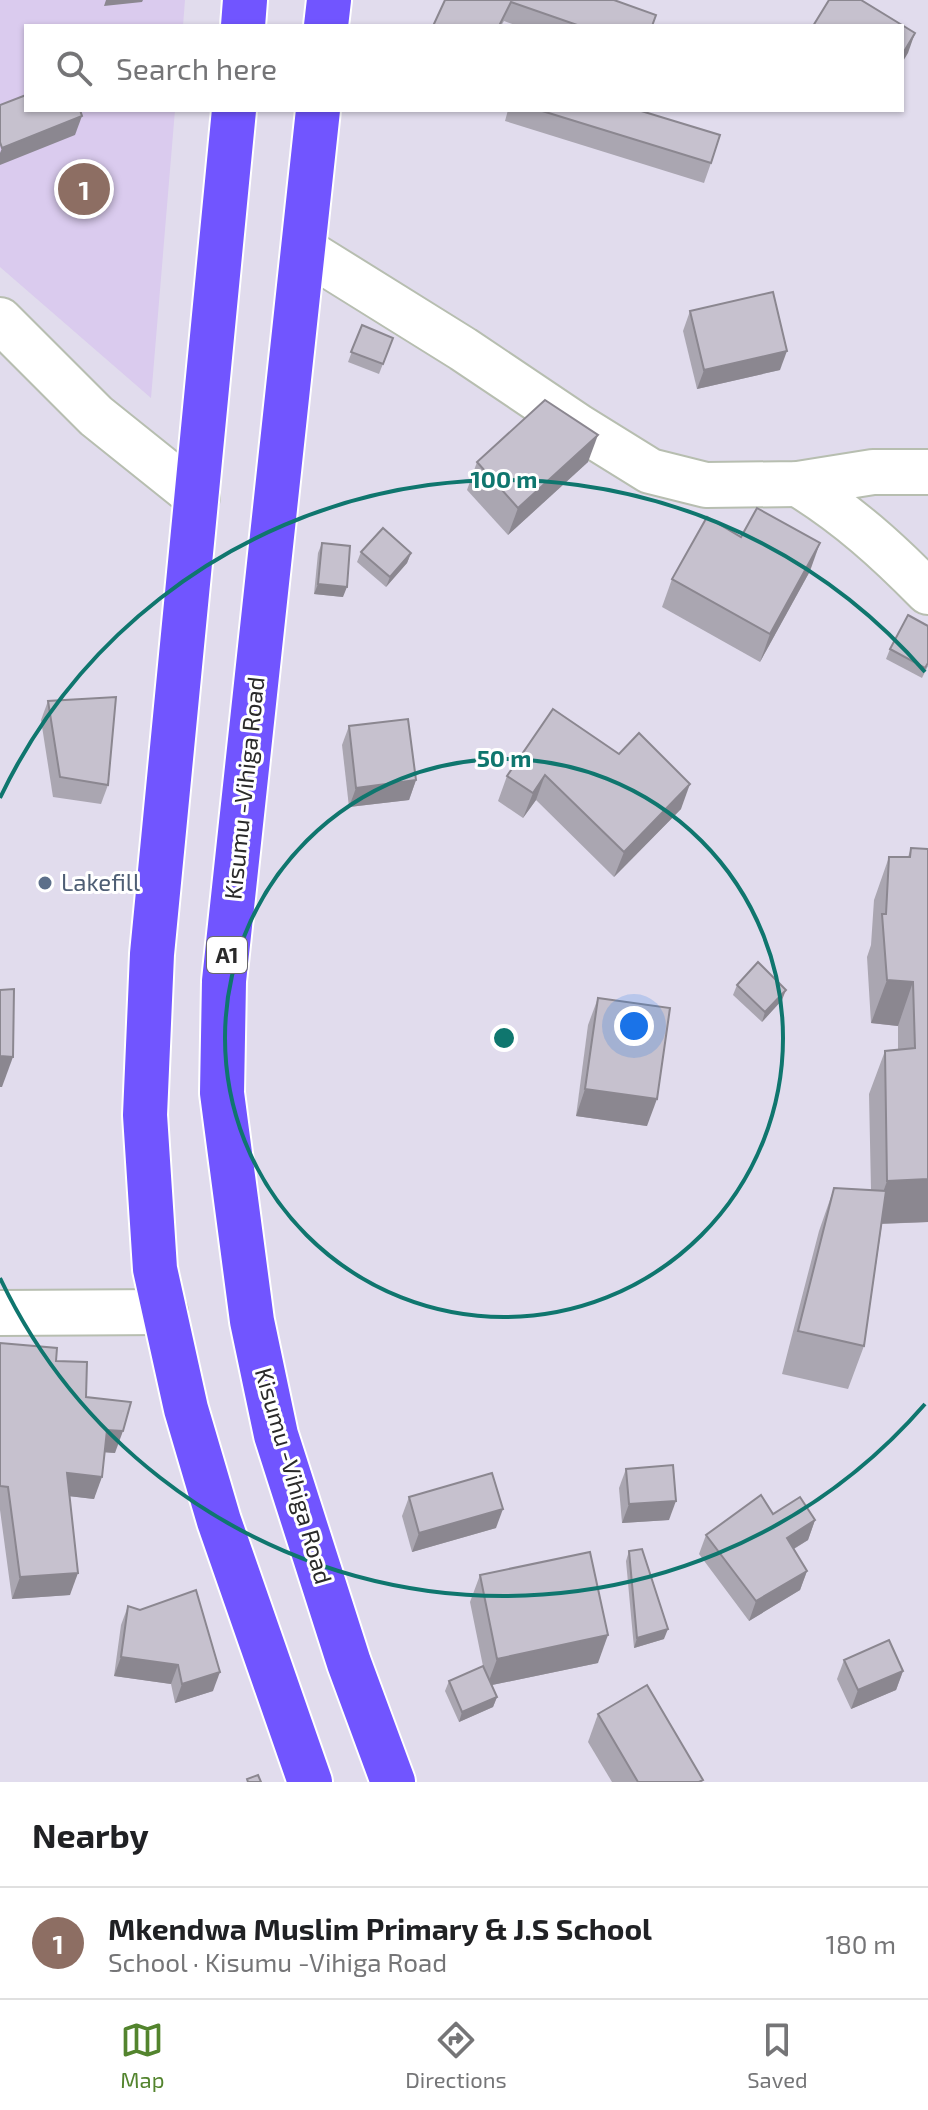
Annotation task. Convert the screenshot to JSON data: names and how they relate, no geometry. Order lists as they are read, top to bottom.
{
  "streets": {
    "highway": ["Kisumu -Vihiga Road", "A1"]
  },
  "places": ["Lakefill"],
  "page": {
    "search": "Search here",
    "pins": "1",
    "heading": "Nearby",
    "list": [
      {
        "mark": "1",
        "name": "Mkendwa Muslim Primary & J.S School",
        "note": "School · Kisumu -Vihiga Road",
        "value": "180 m"
      }
    ],
    "nav": ["Map", "Directions", "Saved"]
  },
  "rings": ["100 m", "50 m"]
}
